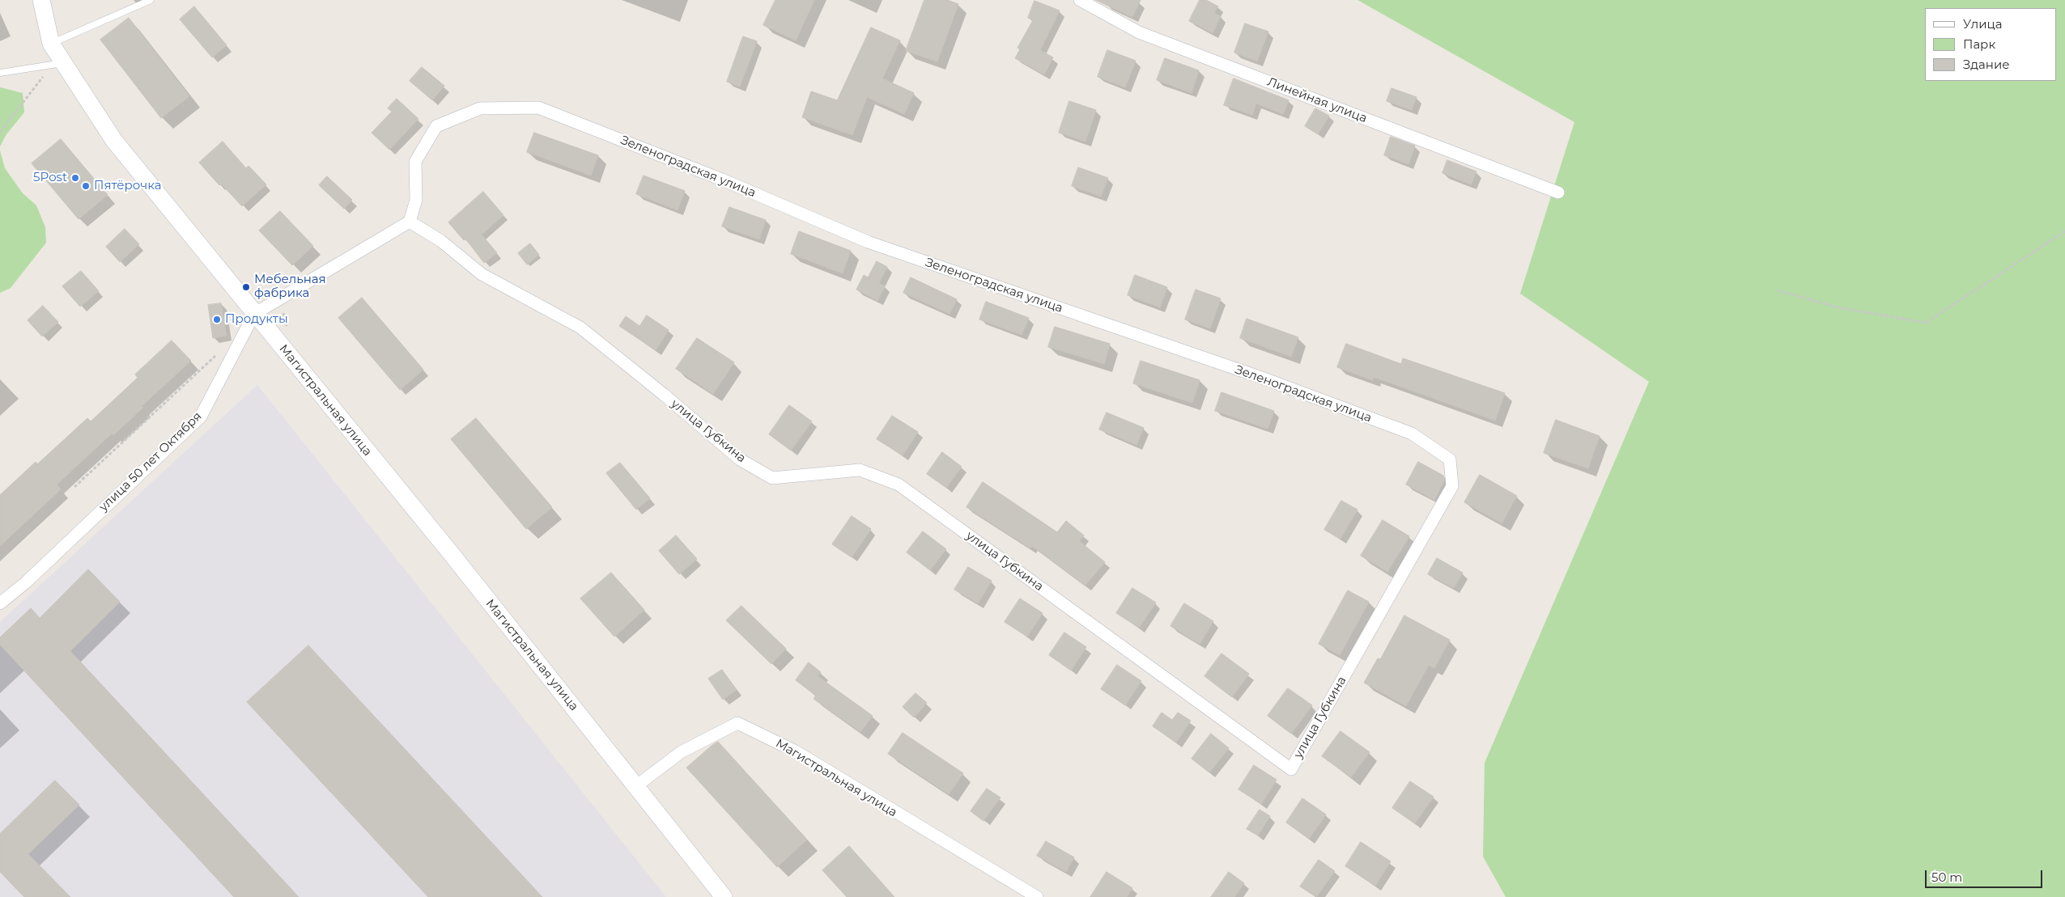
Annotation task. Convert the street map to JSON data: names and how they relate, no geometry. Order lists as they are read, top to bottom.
{
  "streets": {
    "main road": ["Магистральная улица"],
    "street": [
      "Линейная улица",
      "Зеленоградская улица",
      "улица Губкина",
      "улица 50 лет Октября"
    ]
  },
  "crossings": [
    ["Зеленоградская улица", "улица Губкина"],
    ["Магистральная улица", "улица 50 лет Октября"]
  ],
  "places": [
    "5Post",
    "Пятёрочка",
    "Мебельная фабрика",
    "Продукты"
  ],
  "legend": ["Улица", "Парк", "Здание"],
  "scale_bar": "50 m"
}
